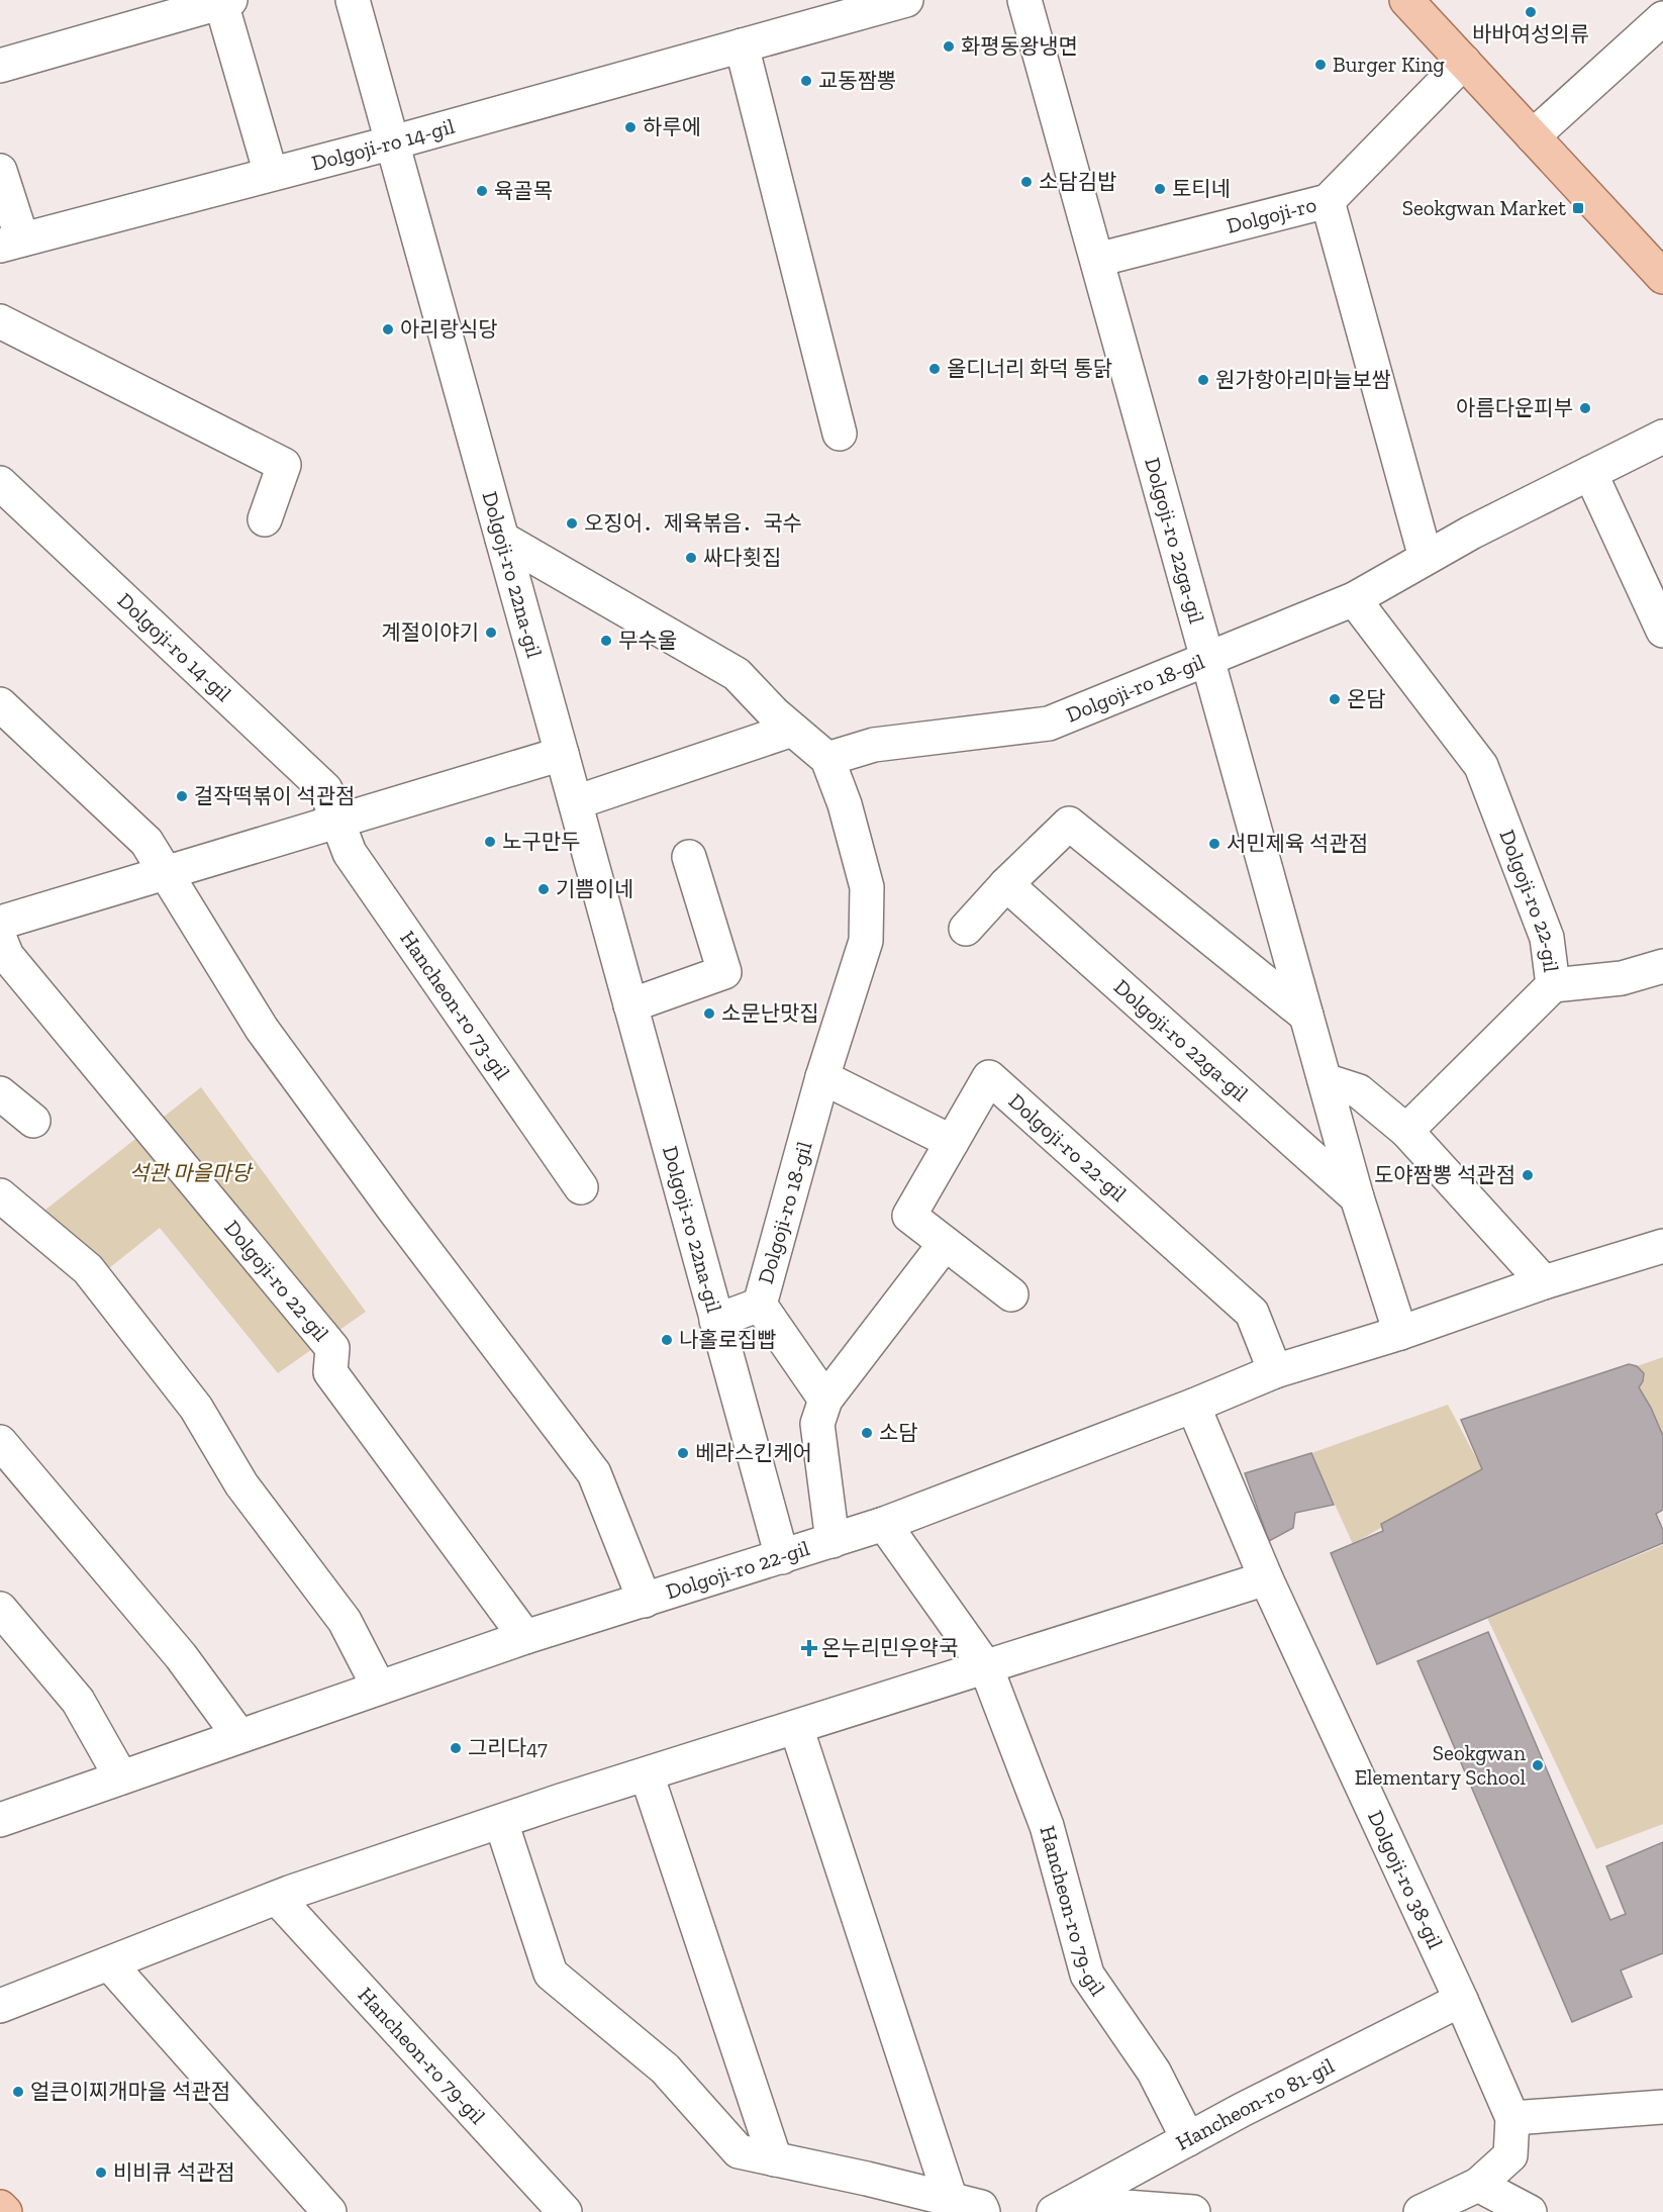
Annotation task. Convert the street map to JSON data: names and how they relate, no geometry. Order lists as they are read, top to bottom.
{
  "streets": {
    "street": [
      "Dolgoji-ro 14-gil",
      "Dolgoji-ro",
      "Dolgoji-ro 22ga-gil",
      "Dolgoji-ro 22na-gil",
      "Dolgoji-ro 18-gil",
      "Dolgoji-ro 22-gil",
      "Hancheon-ro 73-gil",
      "Dolgoji-ro 38-gil",
      "Hancheon-ro 79-gil",
      "Hancheon-ro 81-gil"
    ]
  },
  "crossings": [
    ["Dolgoji-ro 14-gil", "Dolgoji-ro 22na-gil"],
    ["Dolgoji-ro 14-gil", "Hancheon-ro 73-gil"],
    ["Dolgoji-ro", "Dolgoji-ro 22ga-gil"],
    ["Dolgoji-ro 22ga-gil", "Dolgoji-ro 18-gil"],
    ["Dolgoji-ro 22ga-gil", "Dolgoji-ro 22-gil"],
    ["Dolgoji-ro 22na-gil", "Dolgoji-ro 18-gil"],
    ["Dolgoji-ro 22na-gil", "Dolgoji-ro 22-gil"],
    ["Dolgoji-ro 18-gil", "Dolgoji-ro 22-gil"],
    ["Dolgoji-ro 22-gil", "Dolgoji-ro 38-gil"],
    ["Dolgoji-ro 22-gil", "Hancheon-ro 79-gil"],
    ["Dolgoji-ro 38-gil", "Hancheon-ro 81-gil"],
    ["Hancheon-ro 79-gil", "Hancheon-ro 81-gil"]
  ],
  "parks": ["석관 마을마당"],
  "places": {
    "other": [
      "바바여성의류",
      "화평동왕냉면",
      "Burger King",
      "교동짬뽕",
      "하루에",
      "소담김밥",
      "토티네",
      "육골목",
      "아리랑식당",
      "올디너리 화덕 통닭",
      "원가항아리마늘보쌈",
      "아름다운피부",
      "오징어．제육볶음．국수",
      "싸다횟집",
      "계절이야기",
      "무수울",
      "온담",
      "걸작떡볶이 석관점",
      "노구만두",
      "서민제육 석관점",
      "기쁨이네",
      "소문난맛집",
      "도야짬뽕 석관점",
      "나홀로집빱",
      "소담",
      "베라스킨케어",
      "그리다47",
      "Seokgwan Elementary School",
      "얼큰이찌개마을 석관점",
      "비비큐 석관점"
    ],
    "transit": ["Seokgwan Market"],
    "health": ["온누리민우약국"]
  }
}
